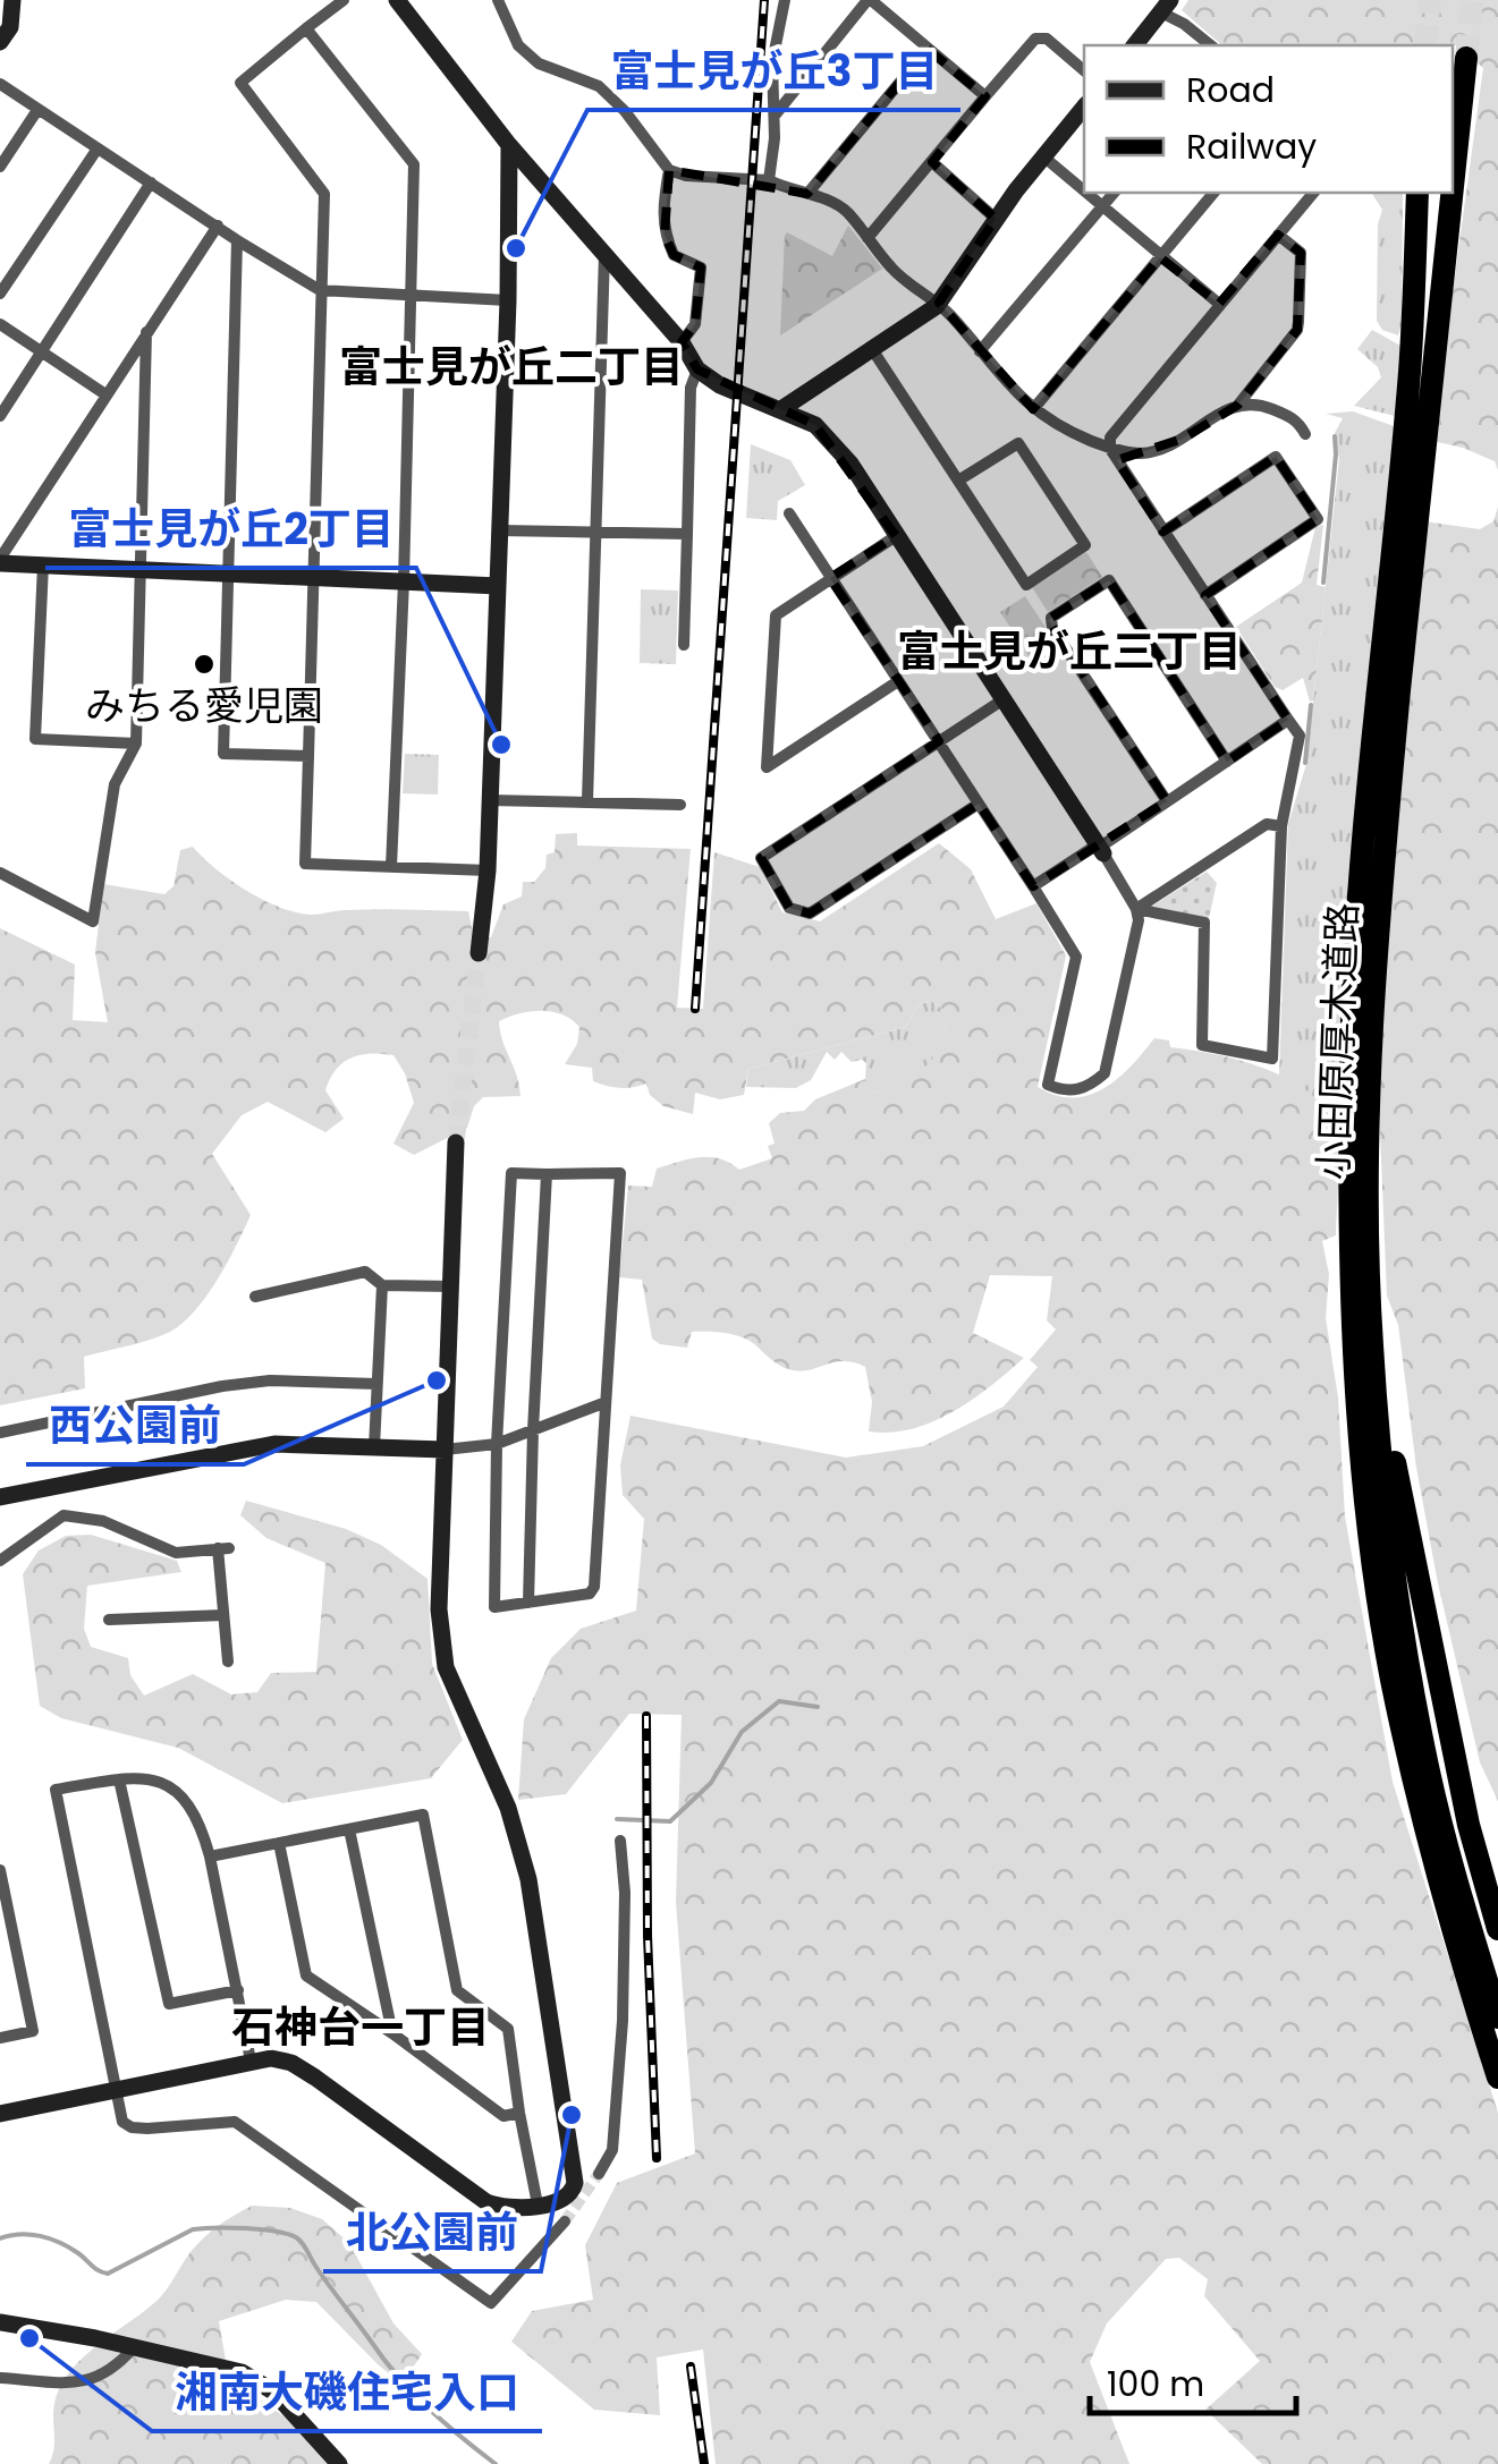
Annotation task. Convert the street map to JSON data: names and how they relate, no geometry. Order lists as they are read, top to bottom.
{
  "streets": {
    "highway": ["小田原厚木道路"]
  },
  "districts": ["富士見が丘二丁目", "富士見が丘三丁目", "石神台一丁目"],
  "places": [
    "富士見が丘3丁目",
    "みちる愛児園",
    "富士見が丘2丁目",
    "西公園前",
    "北公園前",
    "湘南大磯住宅入口"
  ],
  "legend": ["Road", "Railway"],
  "scale_bar": "100 m"
}
